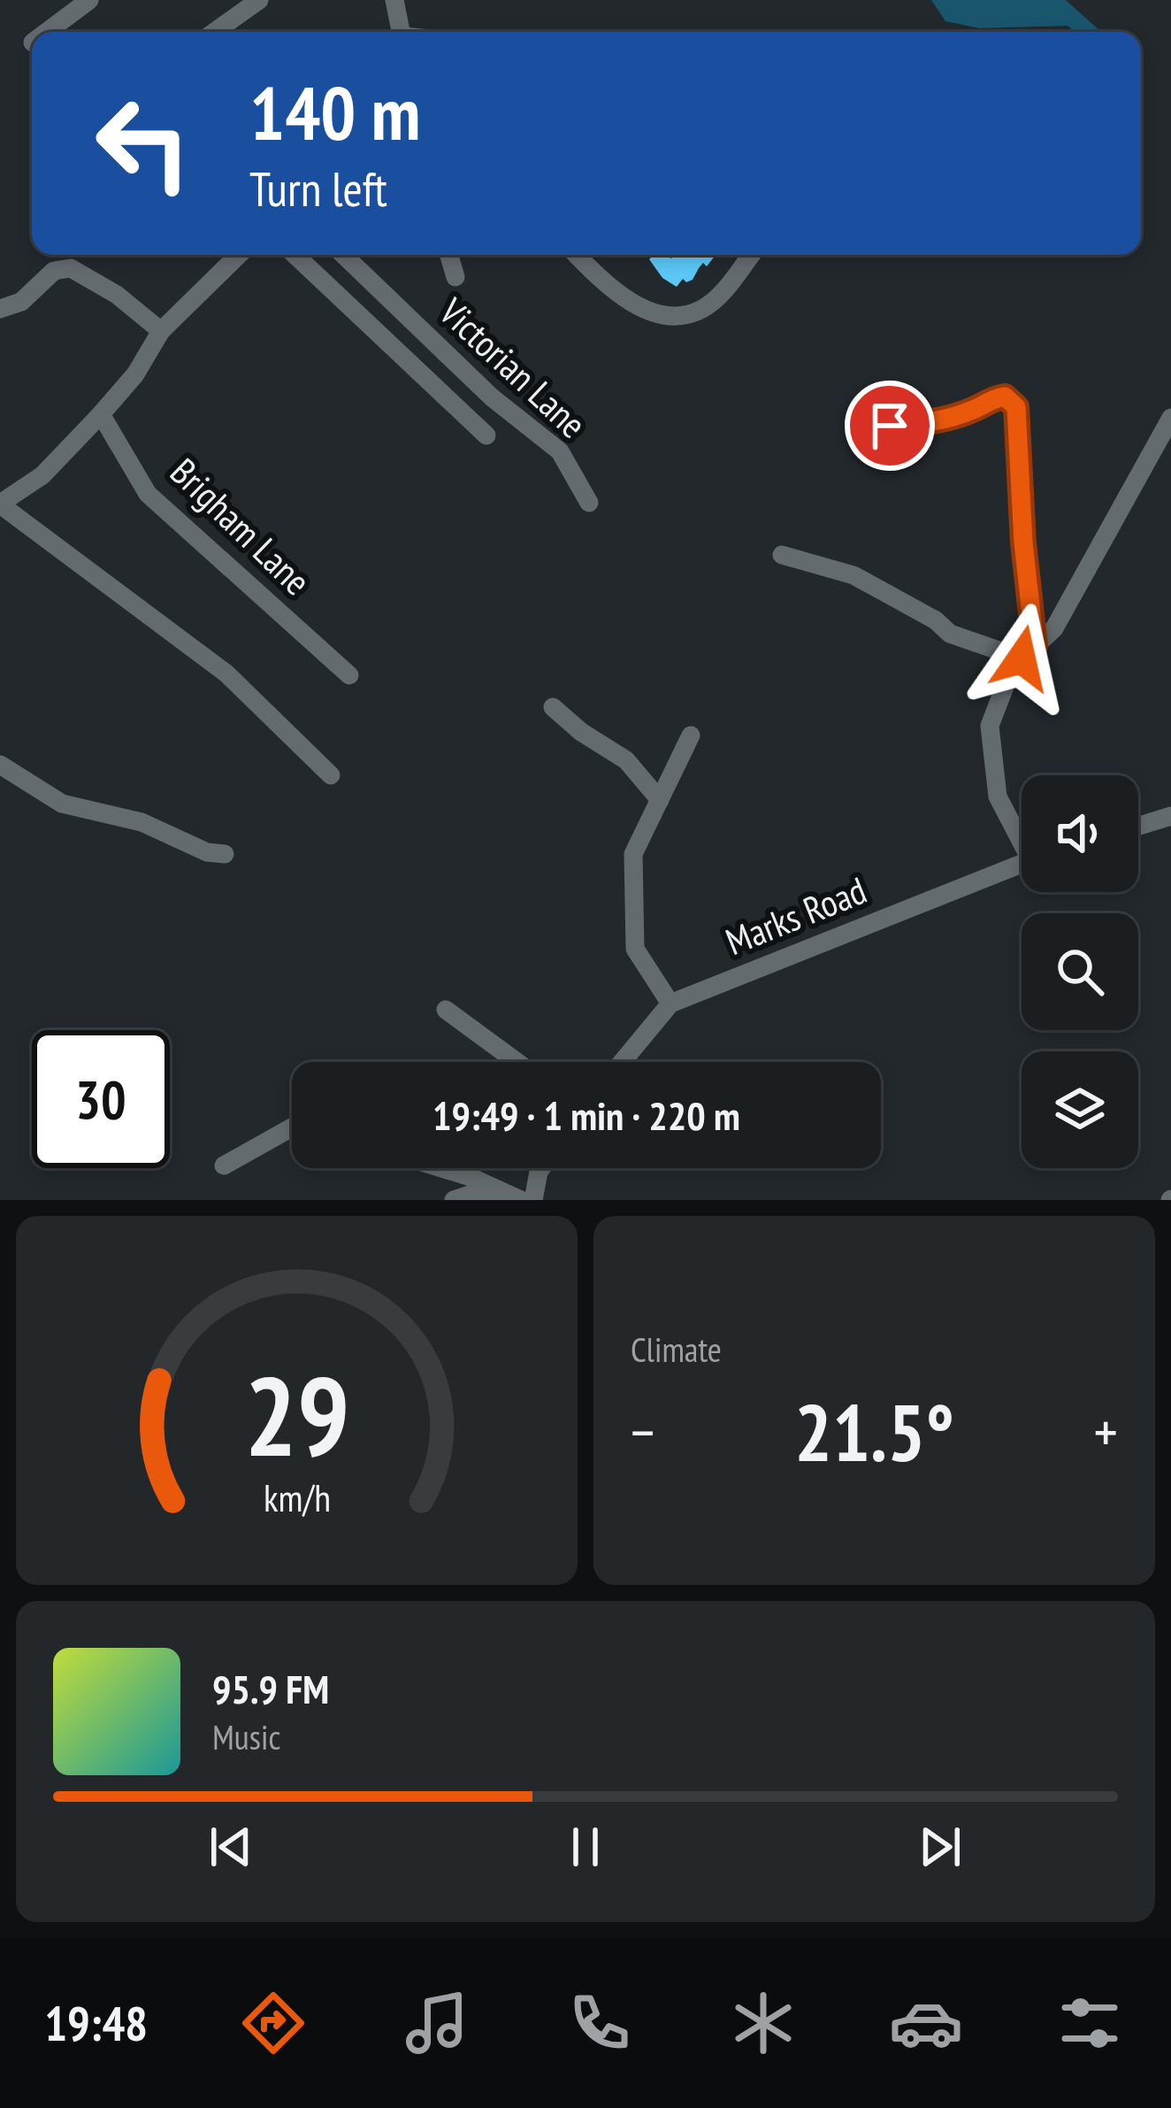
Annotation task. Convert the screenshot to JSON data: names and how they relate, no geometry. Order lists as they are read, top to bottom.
{
  "streets": {
    "street": ["Victorian Lane", "Brigham Lane", "Marks Road"]
  },
  "page": {
    "turn": ["140 m", "Turn left"],
    "limit": "30",
    "trip": "19:49 · 1 min · 220 m",
    "tile": "Climate",
    "heat": ["−", "21.5°", "+"],
    "song": ["95.9 FM", "Music"],
    "tabs": "19:48",
    "gauge": ["29", "km/h"]
  }
}
